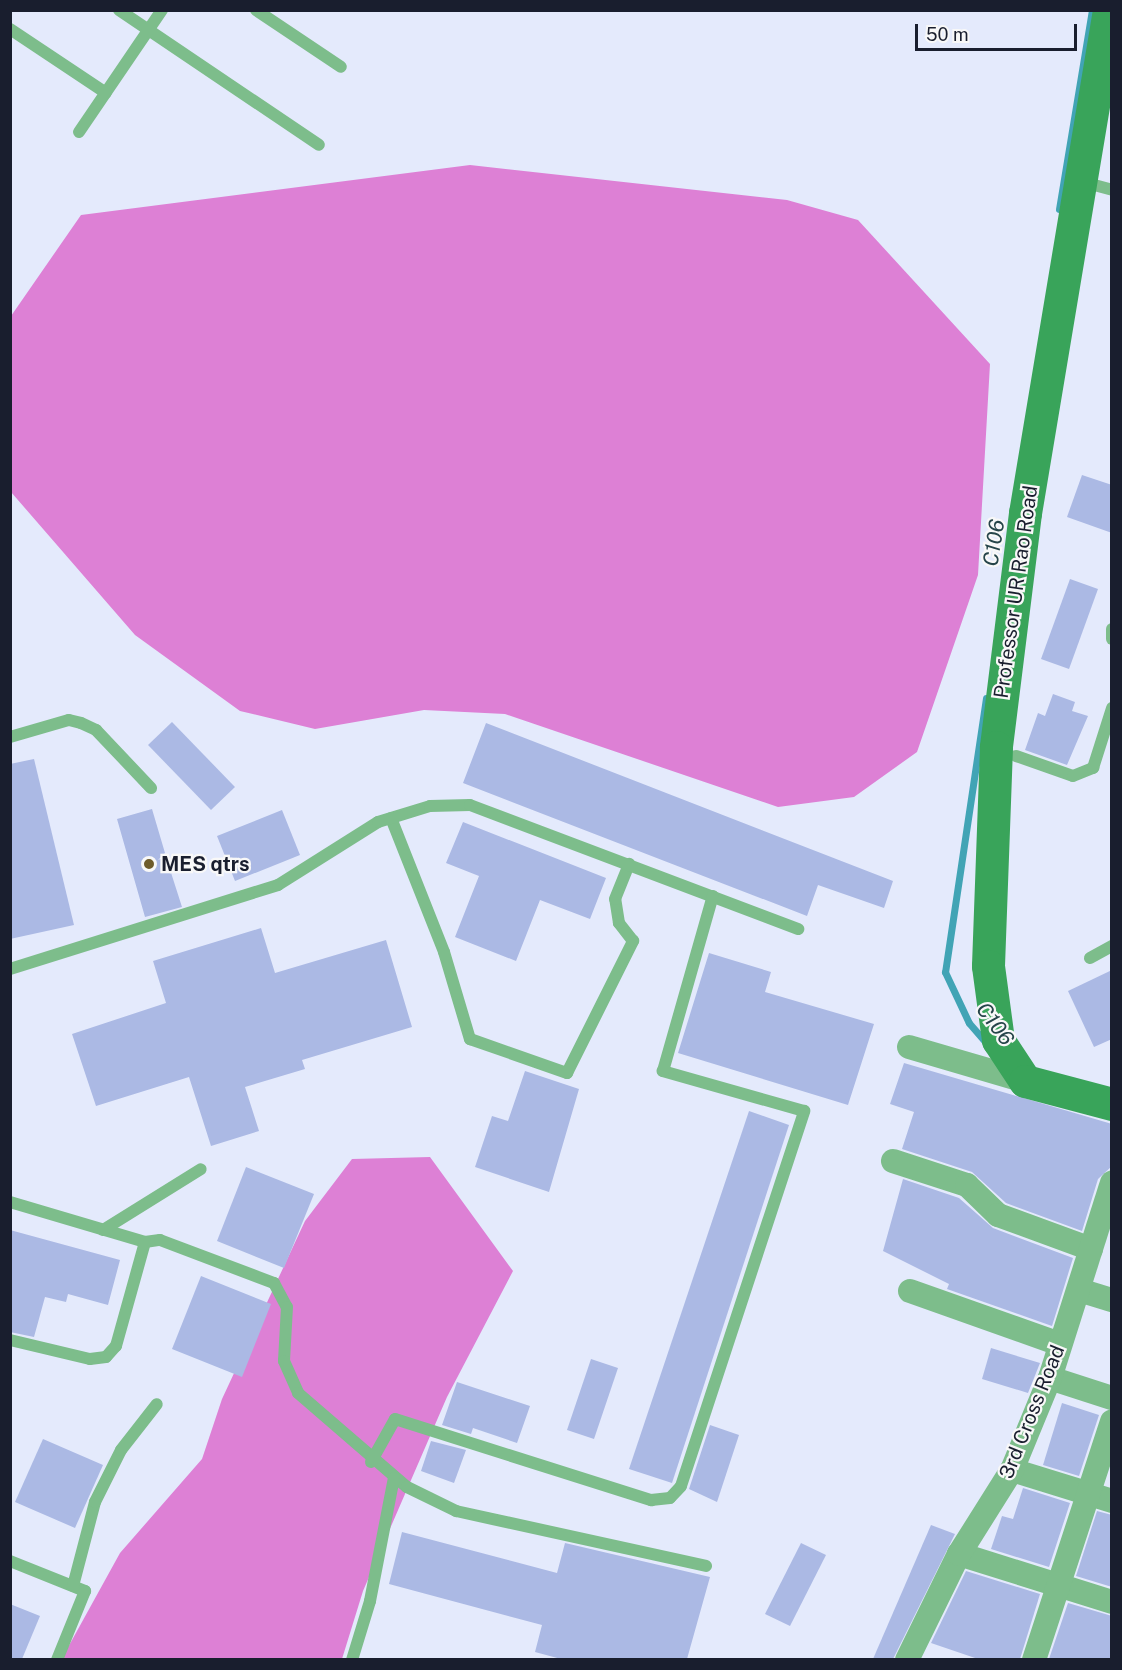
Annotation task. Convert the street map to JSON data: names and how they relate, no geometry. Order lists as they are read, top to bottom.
{
  "streets": {
    "street": ["Professor UR Rao Road", "3rd Cross Road"]
  },
  "water": ["C106"],
  "places": ["MES qtrs"],
  "scale_bar": "50 m"
}
